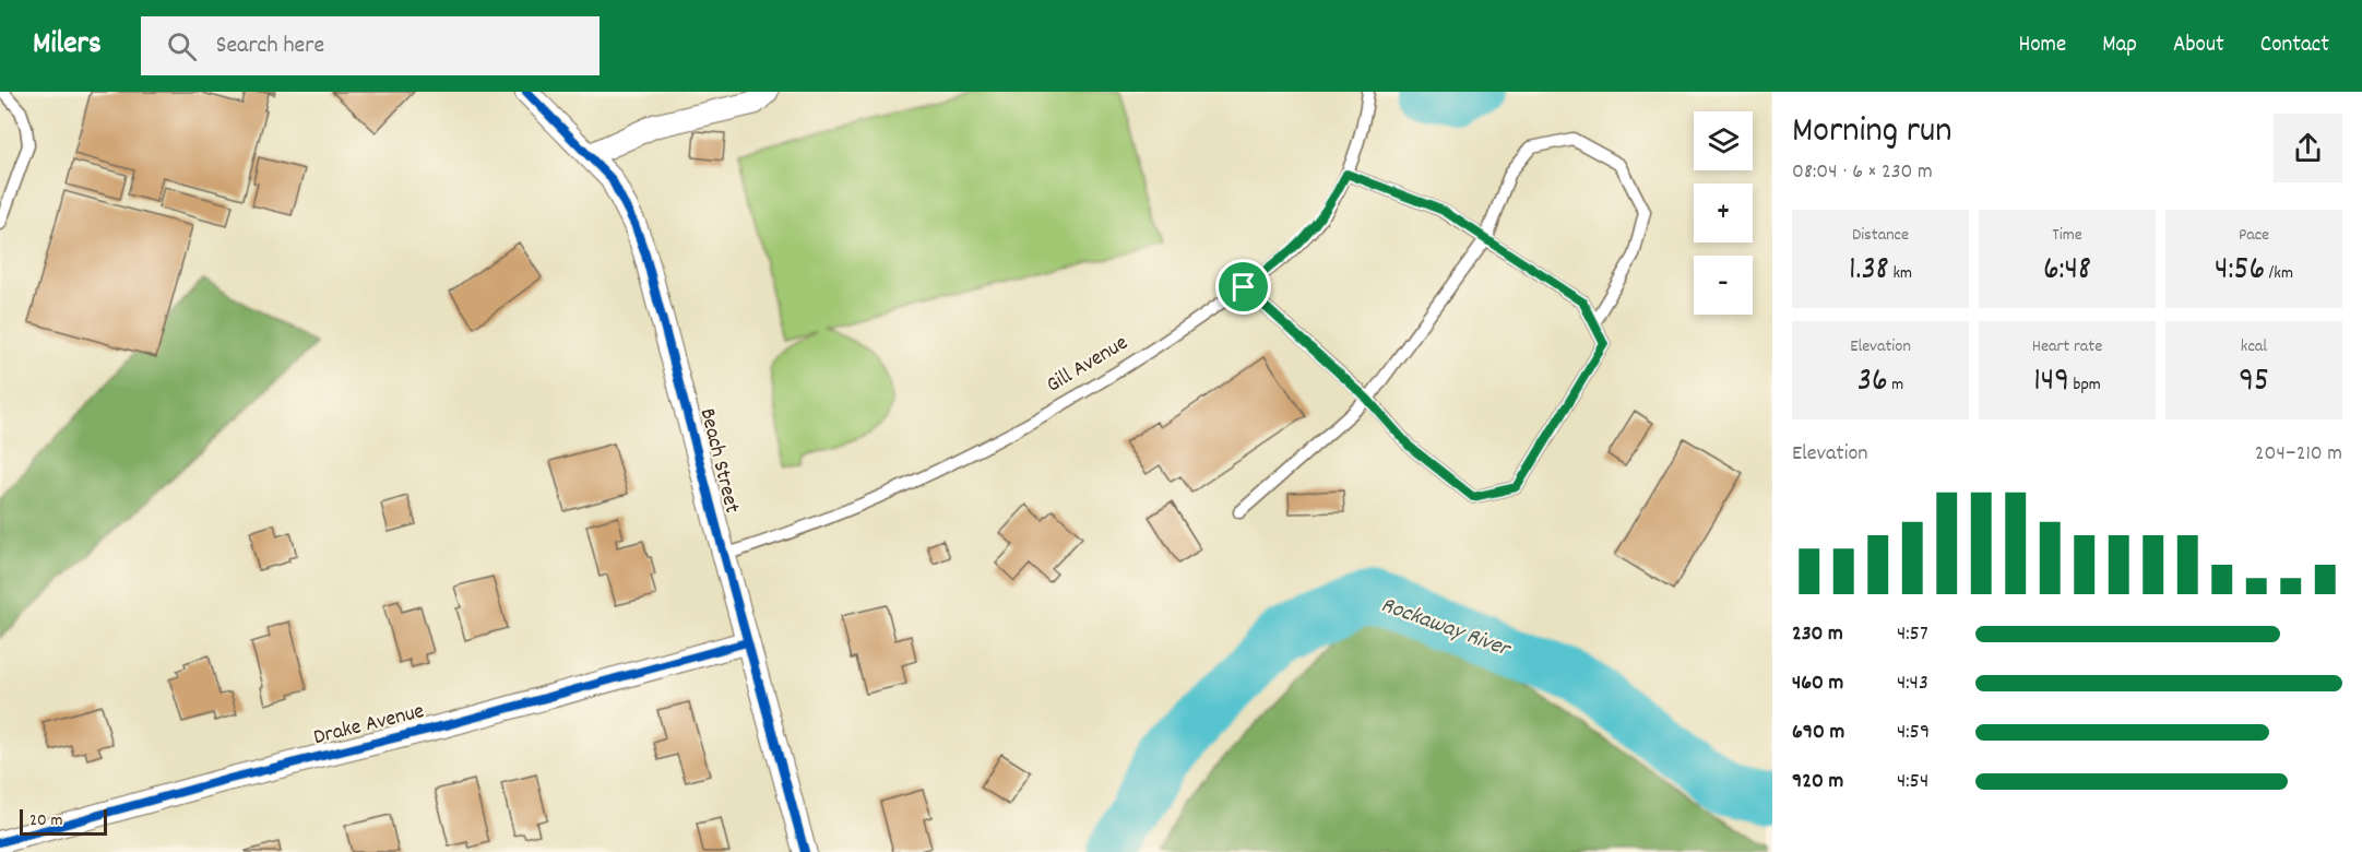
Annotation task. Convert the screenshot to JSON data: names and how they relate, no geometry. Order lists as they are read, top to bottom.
{
  "streets": {
    "street": ["Beach Street", "Drake Avenue"],
    "lane": ["Gill Avenue"]
  },
  "crossings": [
    ["Gill Avenue", "Beach Street"],
    ["Beach Street", "Drake Avenue"]
  ],
  "water": ["Rockaway River"],
  "scale_bar": "20 m",
  "page": {
    "header": "Milers",
    "search": "Search here",
    "nav": [
      "Home",
      "Map",
      "About",
      "Contact"
    ],
    "heading": ["Morning run", "08:04 · 6 × 230 m"],
    "map_buttons": ["+", "−"],
    "stats": [
      ["Distance", "1.38 km"],
      ["Time", "6:48"],
      ["Pace", "4:56 /km"],
      ["Elevation", "36 m"],
      ["Heart rate", "149 bpm"],
      ["kcal", "95"]
    ],
    "chart": ["Elevation", "204–210 m"],
    "list": [
      {
        "name": "230 m",
        "note": "4:57"
      },
      {
        "name": "460 m",
        "note": "4:43"
      },
      {
        "name": "690 m",
        "note": "4:59"
      },
      {
        "name": "920 m",
        "note": "4:54"
      }
    ],
    "scale": "20 m"
  }
}
